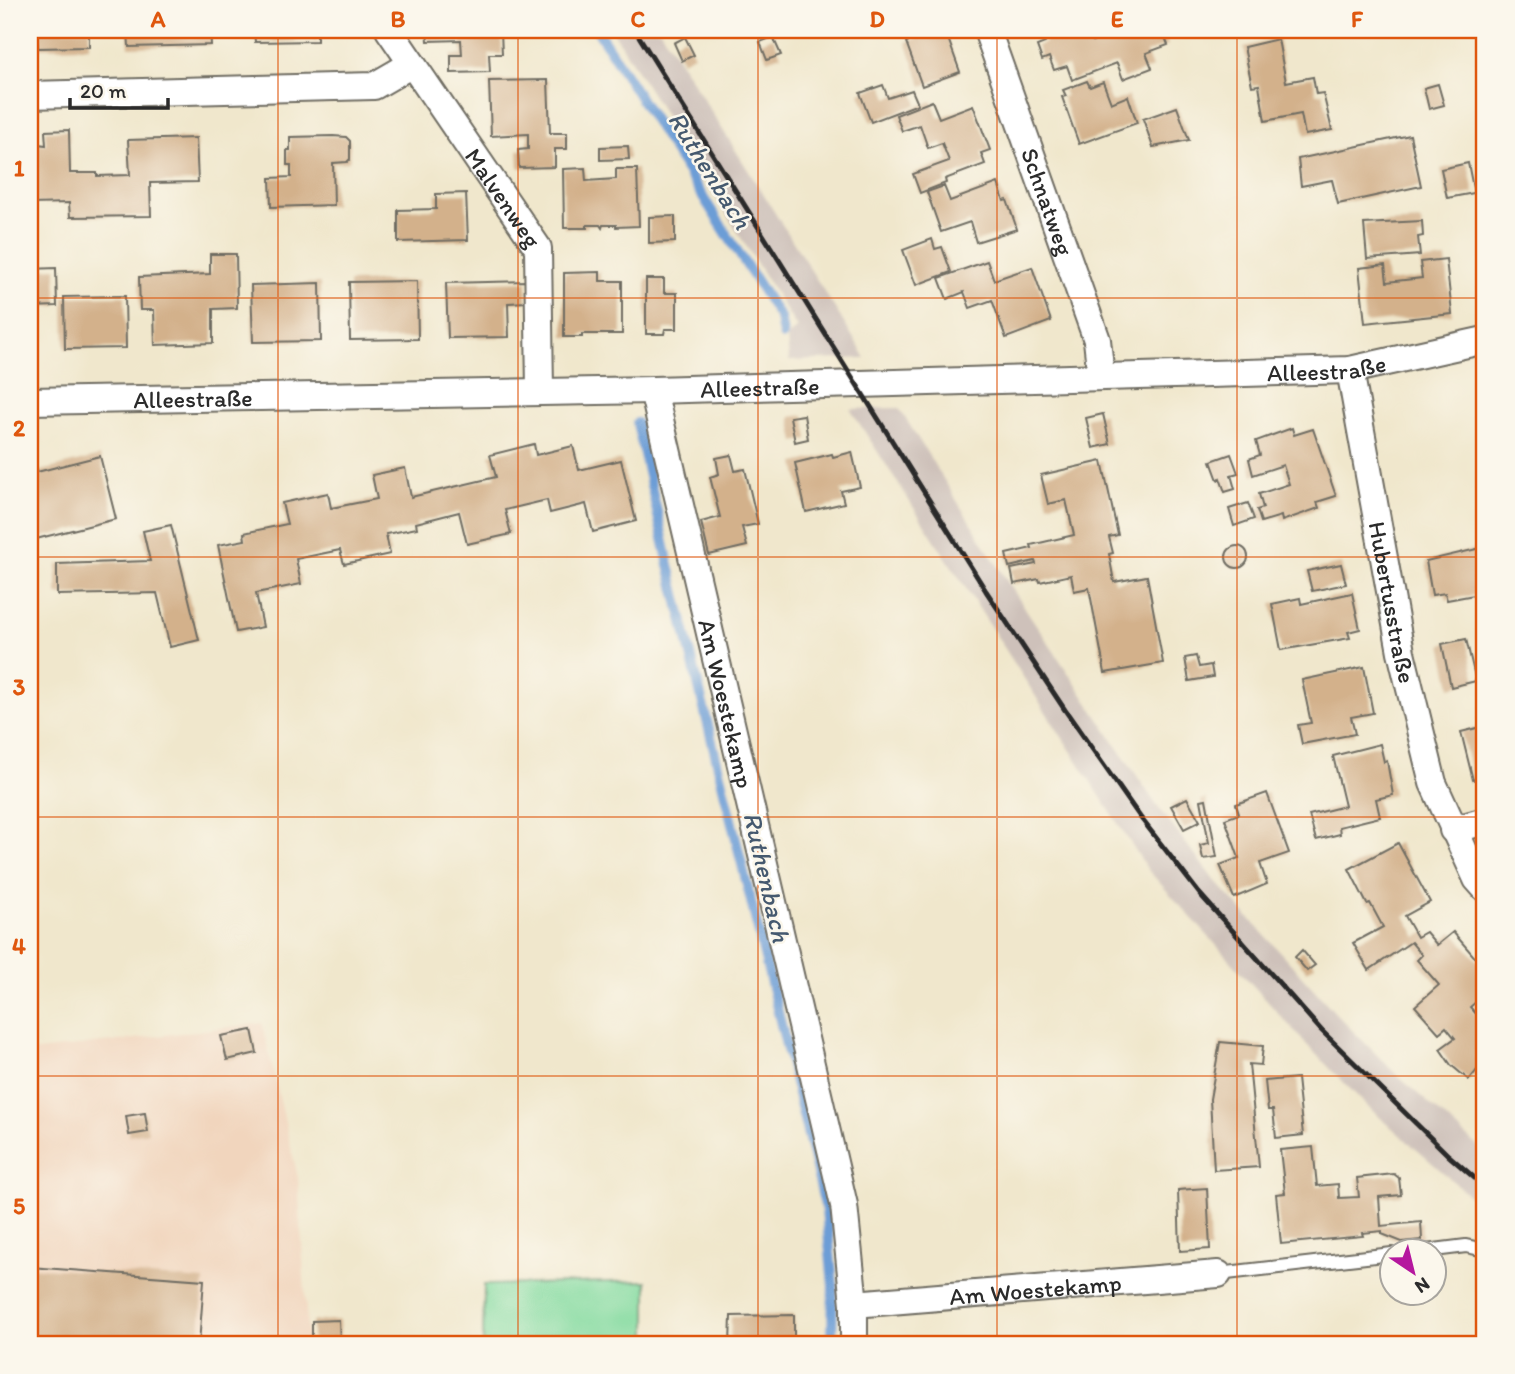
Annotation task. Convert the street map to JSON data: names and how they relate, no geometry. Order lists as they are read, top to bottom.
{
  "streets": {
    "street": [
      "Malvenweg",
      "Schnatweg",
      "Alleestraße",
      "Hubertusstraße",
      "Am Woestekamp"
    ]
  },
  "crossings": [
    ["Malvenweg", "Alleestraße"],
    ["Schnatweg", "Alleestraße"],
    ["Alleestraße", "Hubertusstraße"],
    ["Alleestraße", "Am Woestekamp"]
  ],
  "water": ["Ruthenbach"],
  "scale_bar": "20 m",
  "north": "bottom right",
  "grid": {
    "columns": [
      "A",
      "B",
      "C",
      "D",
      "E",
      "F"
    ],
    "rows": [
      "1",
      "2",
      "3",
      "4",
      "5"
    ]
  }
}
